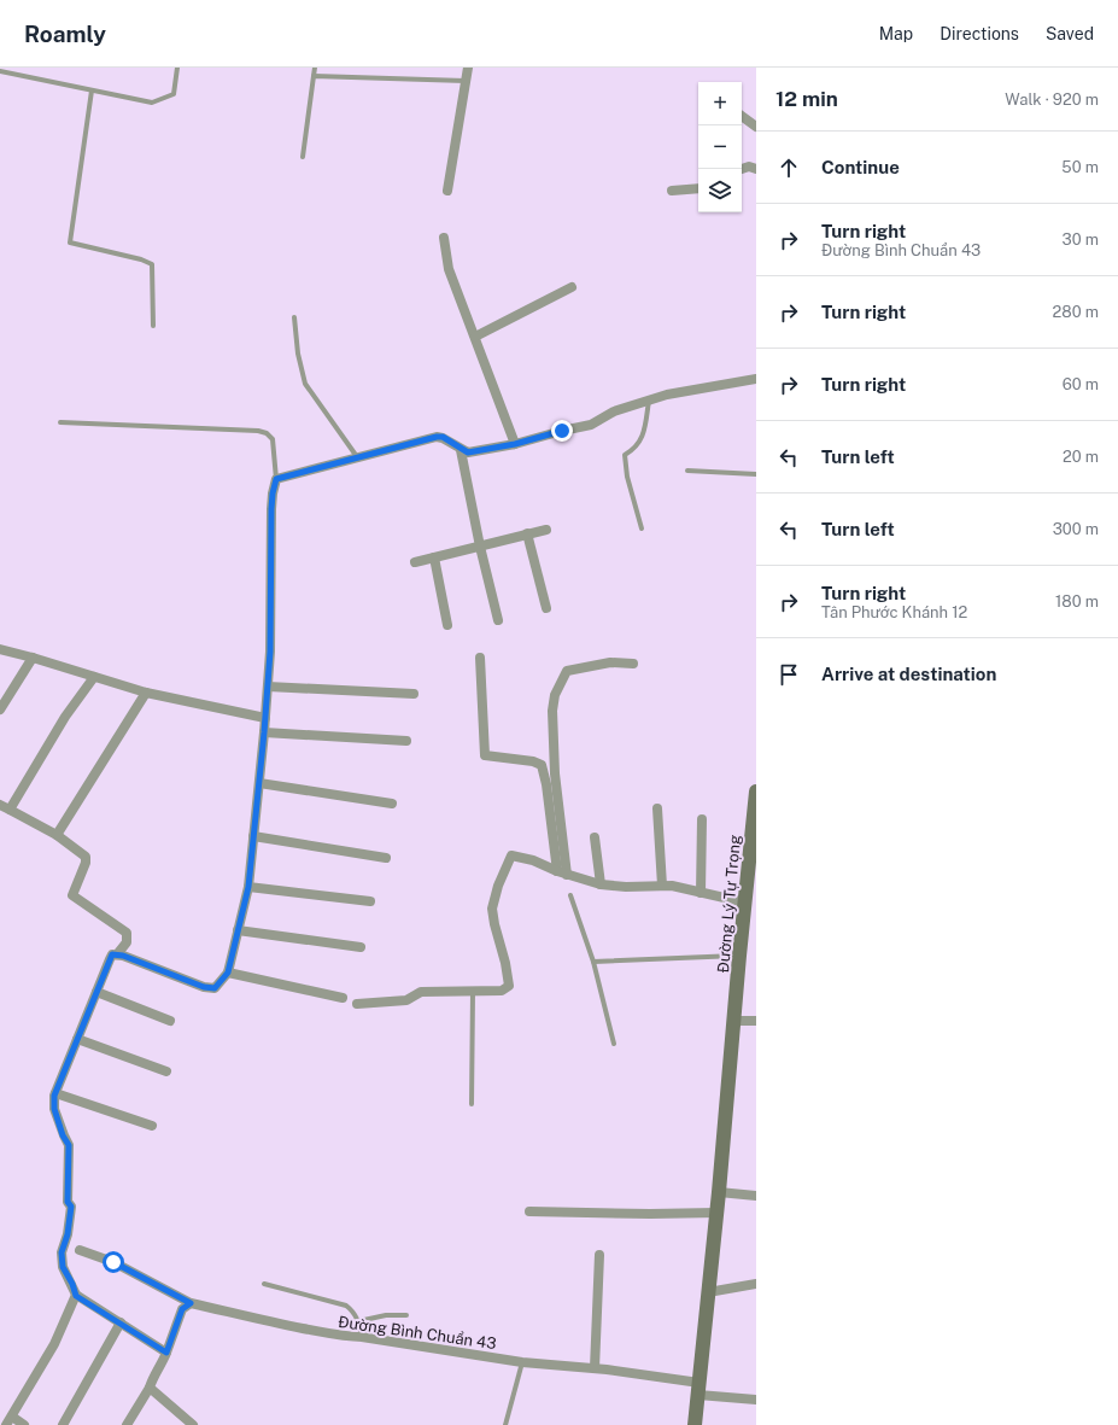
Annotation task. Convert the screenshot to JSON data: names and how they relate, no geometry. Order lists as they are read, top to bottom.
{
  "streets": {
    "main road": ["Đường Lý Tự Trọng"],
    "street": ["Đường Bình Chuẩn 43"]
  },
  "crossings": [
    ["Đường Lý Tự Trọng", "Đường Bình Chuẩn 43"]
  ],
  "page": {
    "header": "Roamly",
    "nav": ["Map", "Directions", "Saved"],
    "heading": ["12 min", "Walk · 920 m"],
    "map_buttons": ["+", "−"],
    "list": [
      ["Continue", "50 m"],
      ["Turn right", "Đường Bình Chuẩn 43", "30 m"],
      ["Turn right", "280 m"],
      ["Turn right", "60 m"],
      ["Turn left", "20 m"],
      ["Turn left", "300 m"],
      ["Turn right", "Tân Phước Khánh 12", "180 m"],
      "Arrive at destination"
    ]
  }
}
